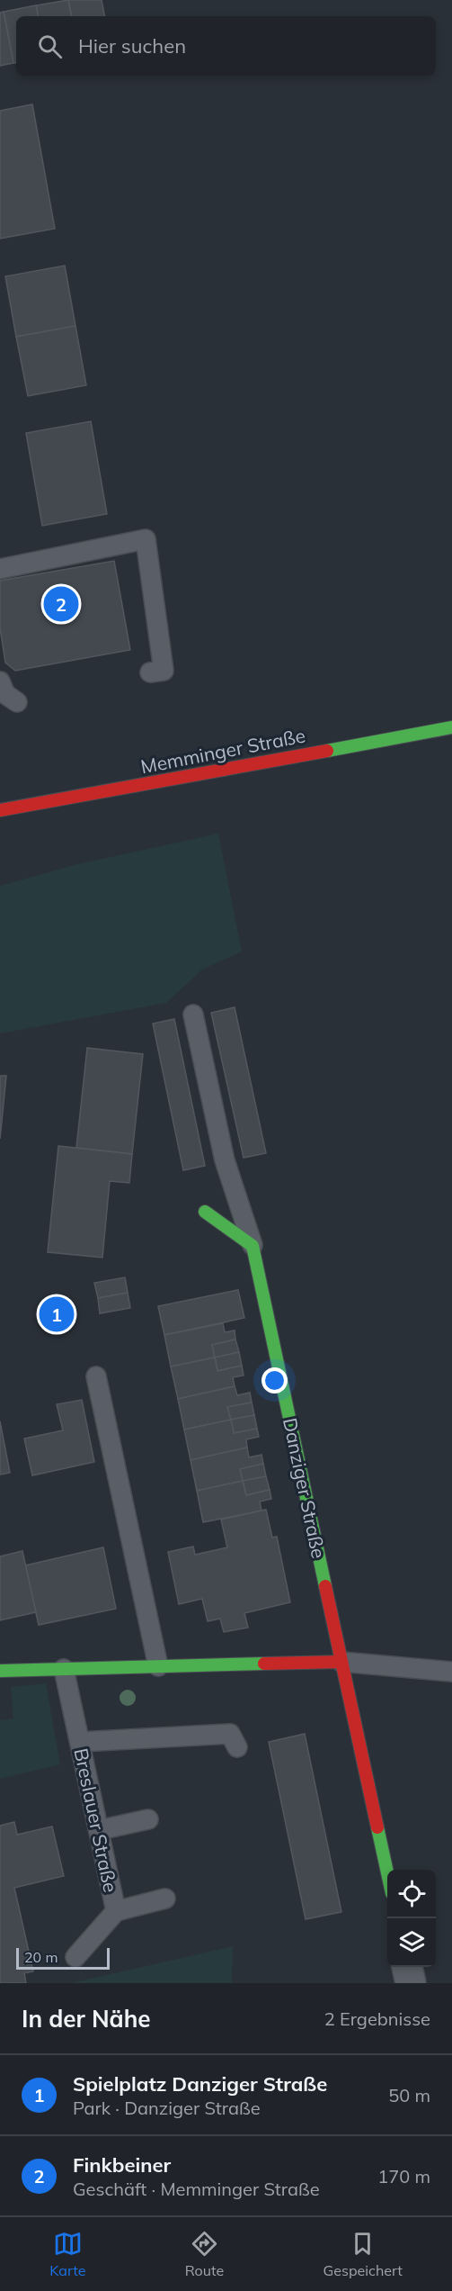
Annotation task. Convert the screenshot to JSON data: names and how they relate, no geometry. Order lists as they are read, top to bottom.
{
  "streets": {
    "street": ["Memminger Straße", "Danziger Straße"],
    "lane": ["Breslauer Straße"]
  },
  "scale_bar": "20 m",
  "page": {
    "search": "Hier suchen",
    "pins": ["2", "1"],
    "scale": "20 m",
    "heading": ["In der Nähe", "2 Ergebnisse"],
    "list": [
      {
        "mark": "1",
        "name": "Spielplatz Danziger Straße",
        "note": "Park · Danziger Straße",
        "value": "50 m"
      },
      {
        "mark": "2",
        "name": "Finkbeiner",
        "note": "Geschäft · Memminger Straße",
        "value": "170 m"
      }
    ],
    "nav": ["Karte", "Route", "Gespeichert"]
  }
}
